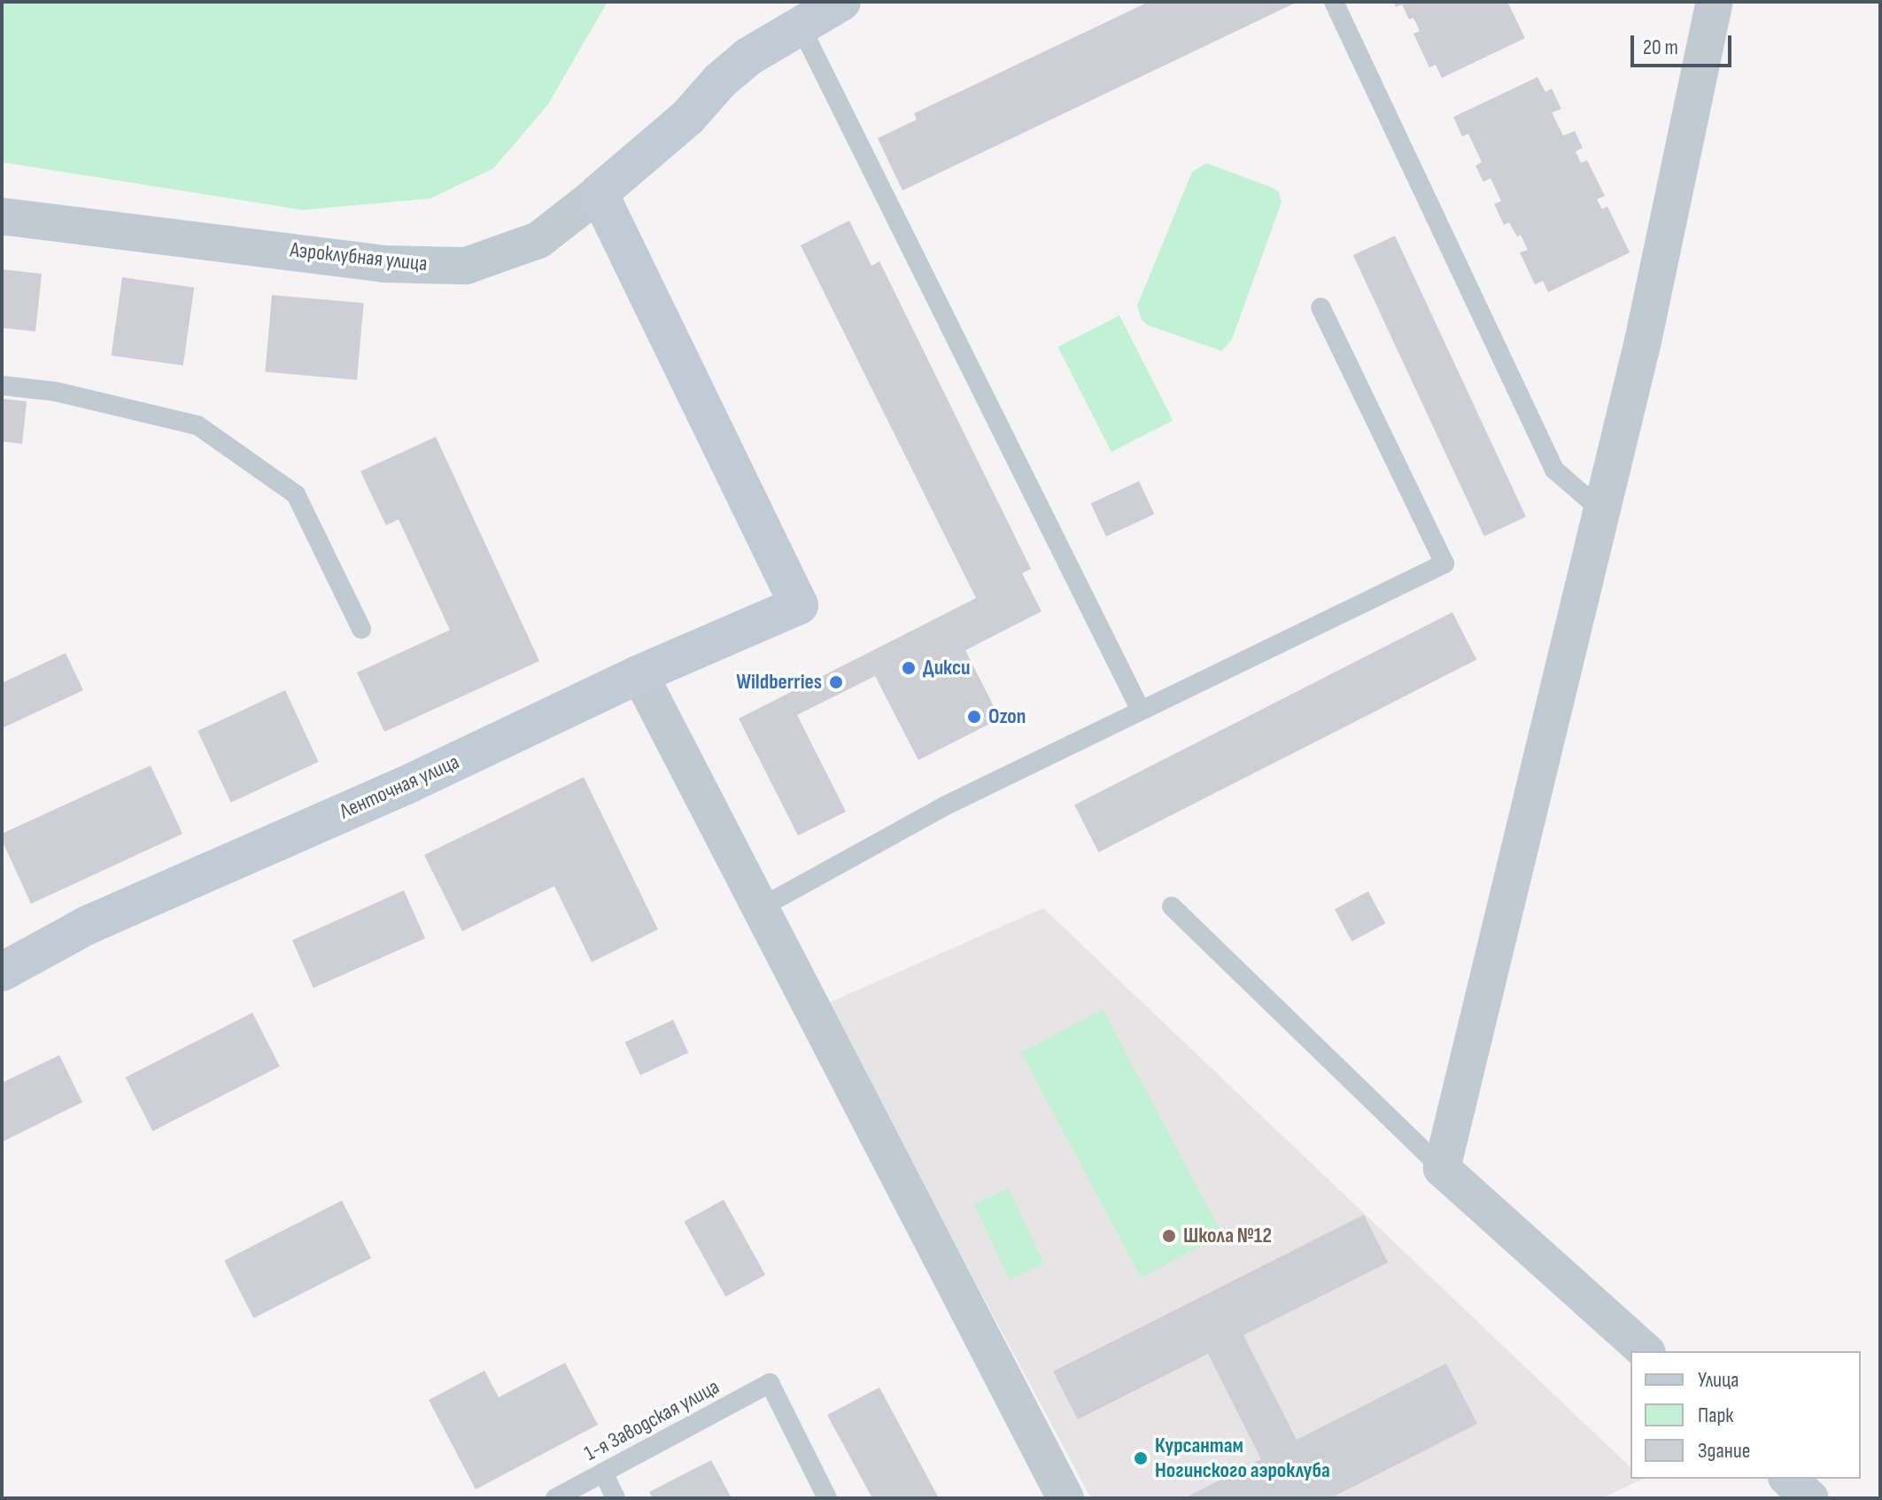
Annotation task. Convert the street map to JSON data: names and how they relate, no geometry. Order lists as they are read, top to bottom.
{
  "streets": {
    "street": ["Аэроклубная улица", "Ленточная улица"],
    "lane": ["1-я Заводская улица"]
  },
  "crossings": [
    ["Аэроклубная улица", "Ленточная улица"]
  ],
  "places": [
    "Дикси",
    "Wildberries",
    "Ozon",
    "Школа №12",
    "Курсантам Ногинского аэроклуба"
  ],
  "legend": ["Улица", "Парк", "Здание"],
  "scale_bar": "20 m"
}
